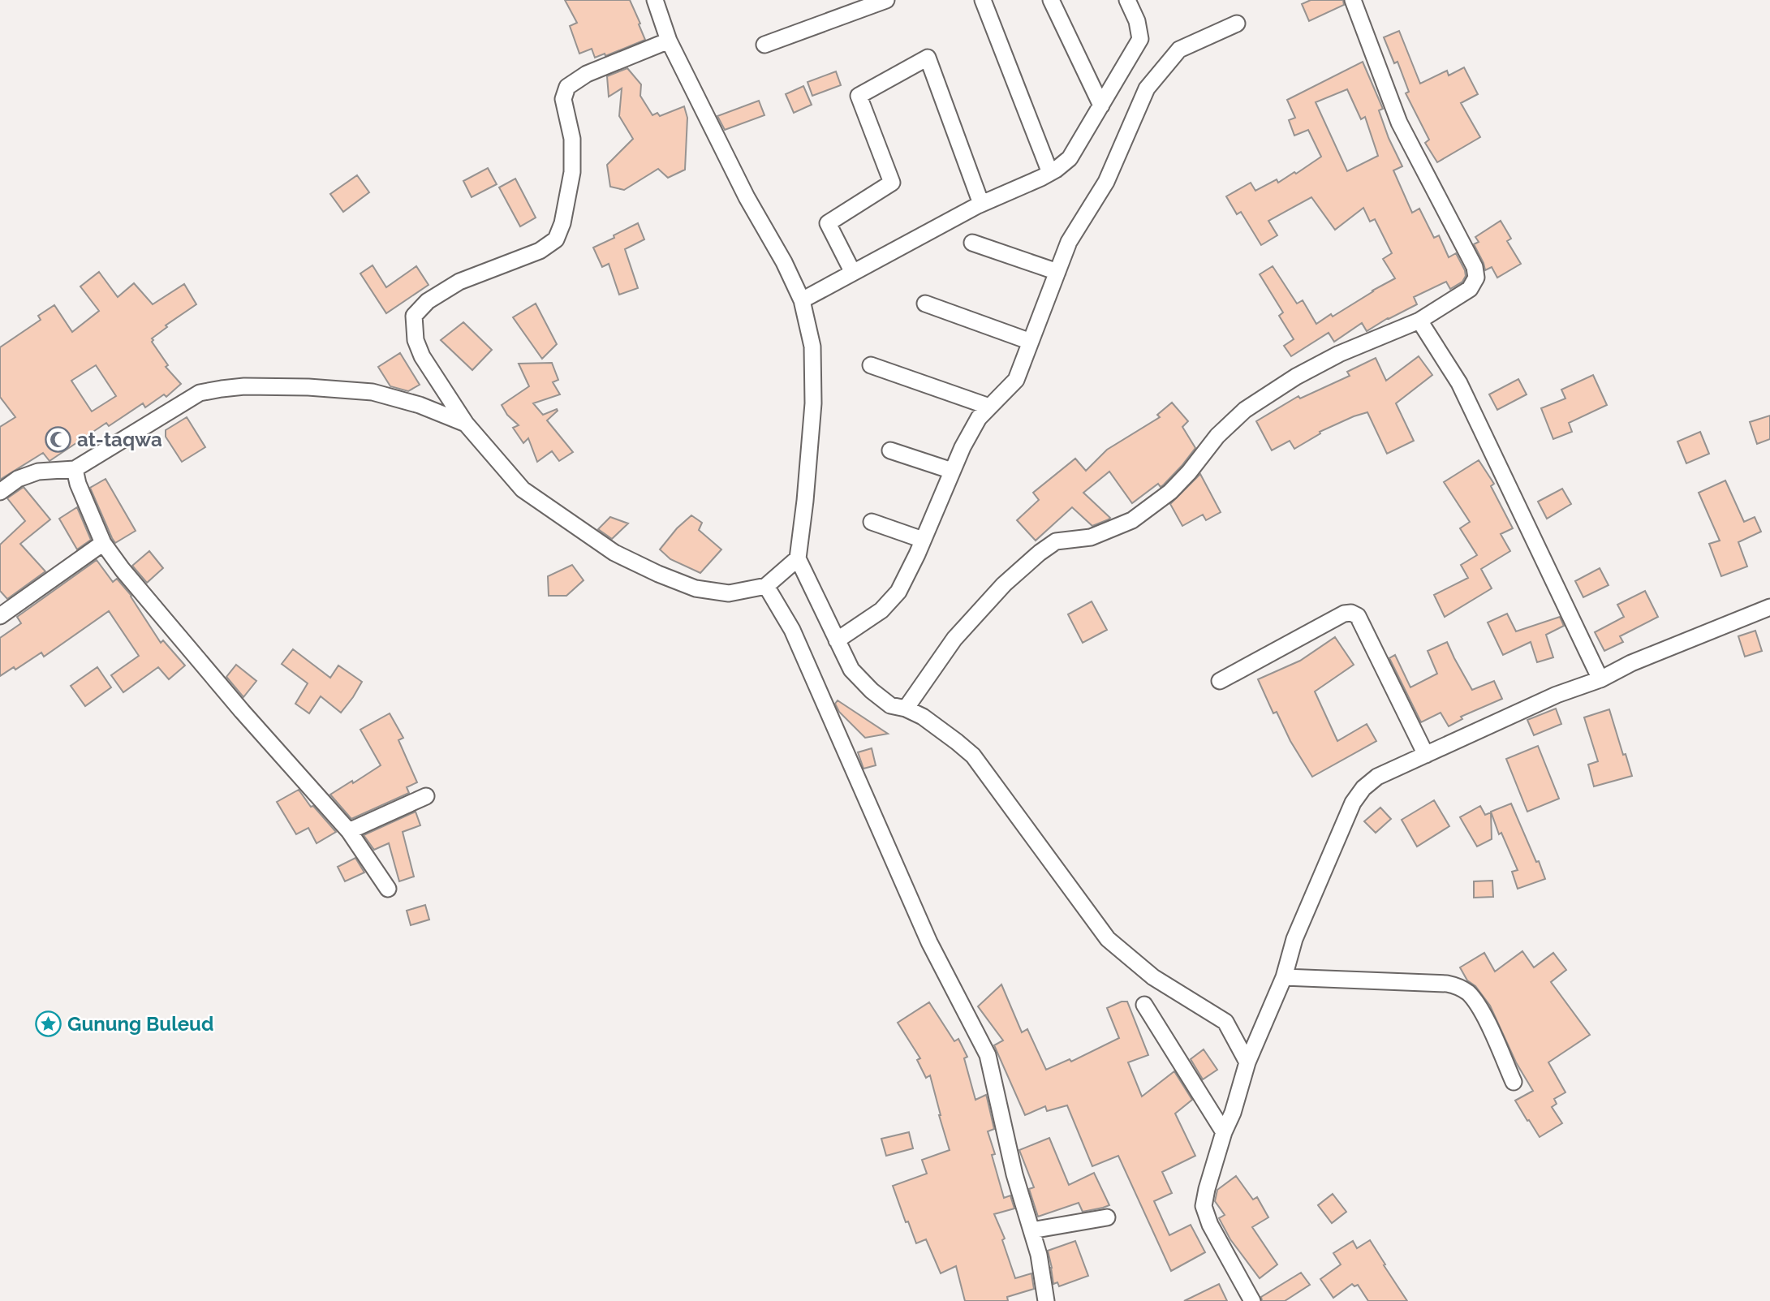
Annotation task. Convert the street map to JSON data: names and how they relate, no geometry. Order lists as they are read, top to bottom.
{
  "places": {
    "mosque": ["at-taqwa"],
    "place": ["Gunung Buleud"]
  }
}
